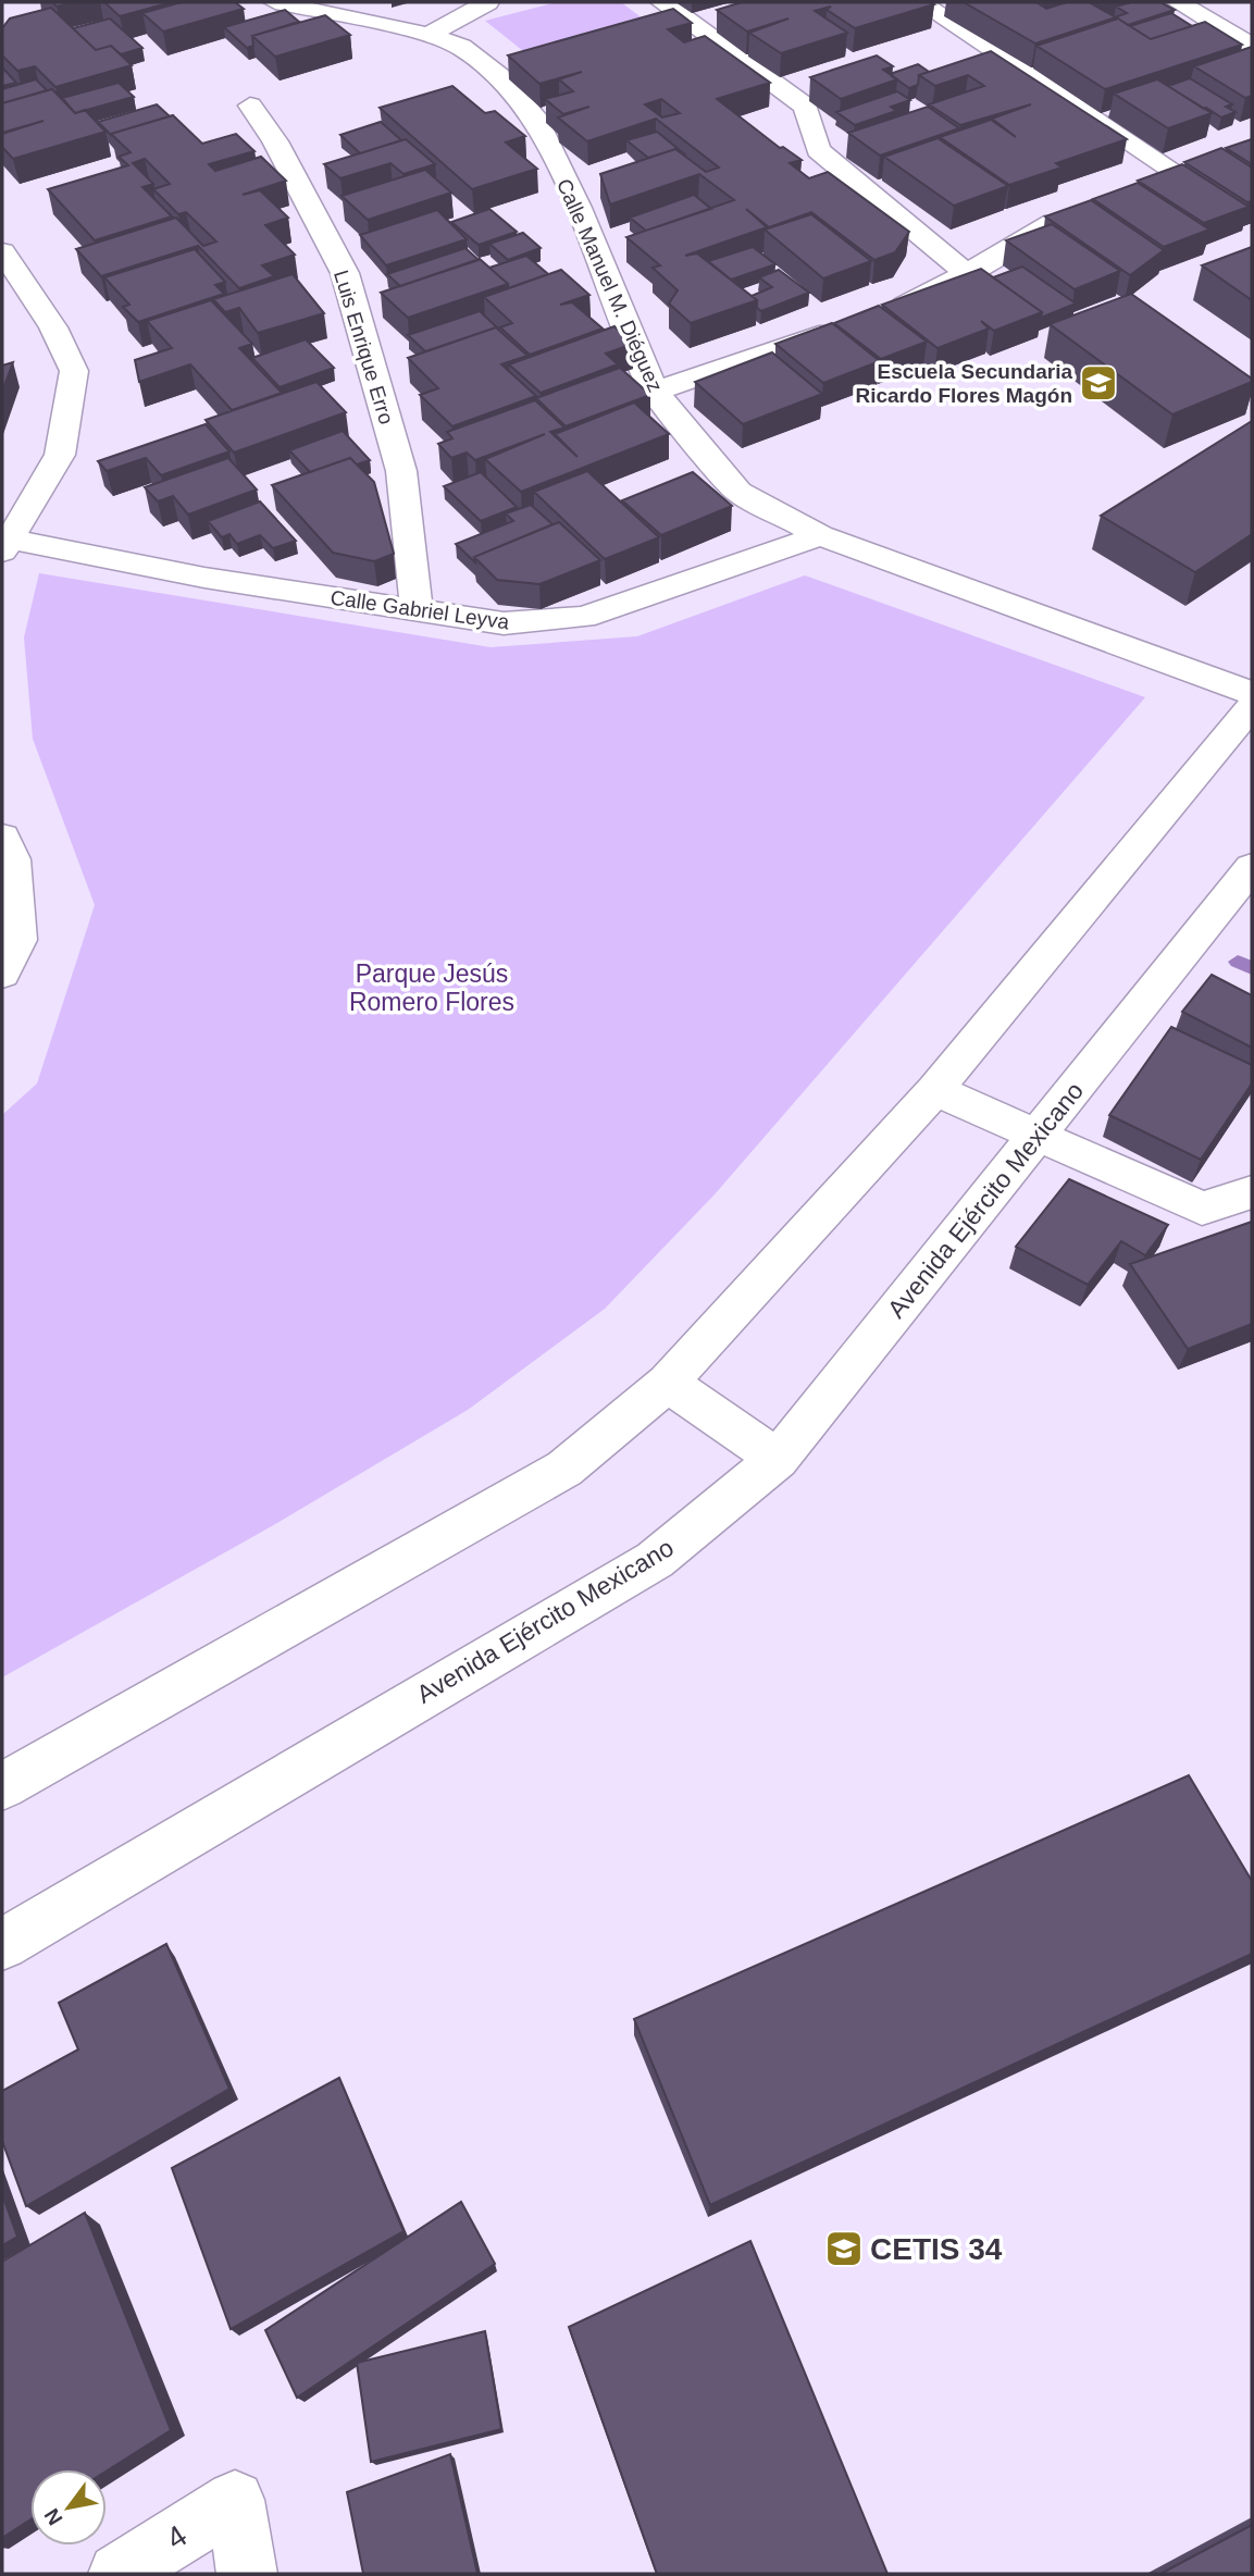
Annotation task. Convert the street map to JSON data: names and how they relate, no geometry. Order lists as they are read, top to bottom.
{
  "streets": {
    "street": [
      "Calle Manuel M. Diéguez",
      "Luis Enrique Erro",
      "Calle Gabriel Leyva",
      "Avenida Ejército Mexicano",
      "4"
    ]
  },
  "crossings": [
    ["Calle Manuel M. Diéguez", "Calle Gabriel Leyva"],
    ["Luis Enrique Erro", "Calle Gabriel Leyva"]
  ],
  "parks": ["Parque Jesús Romero Flores"],
  "places": {
    "school or university": ["Escuela Secundaria Ricardo Flores Magón", "CETIS 34"]
  },
  "north": "bottom left"
}
